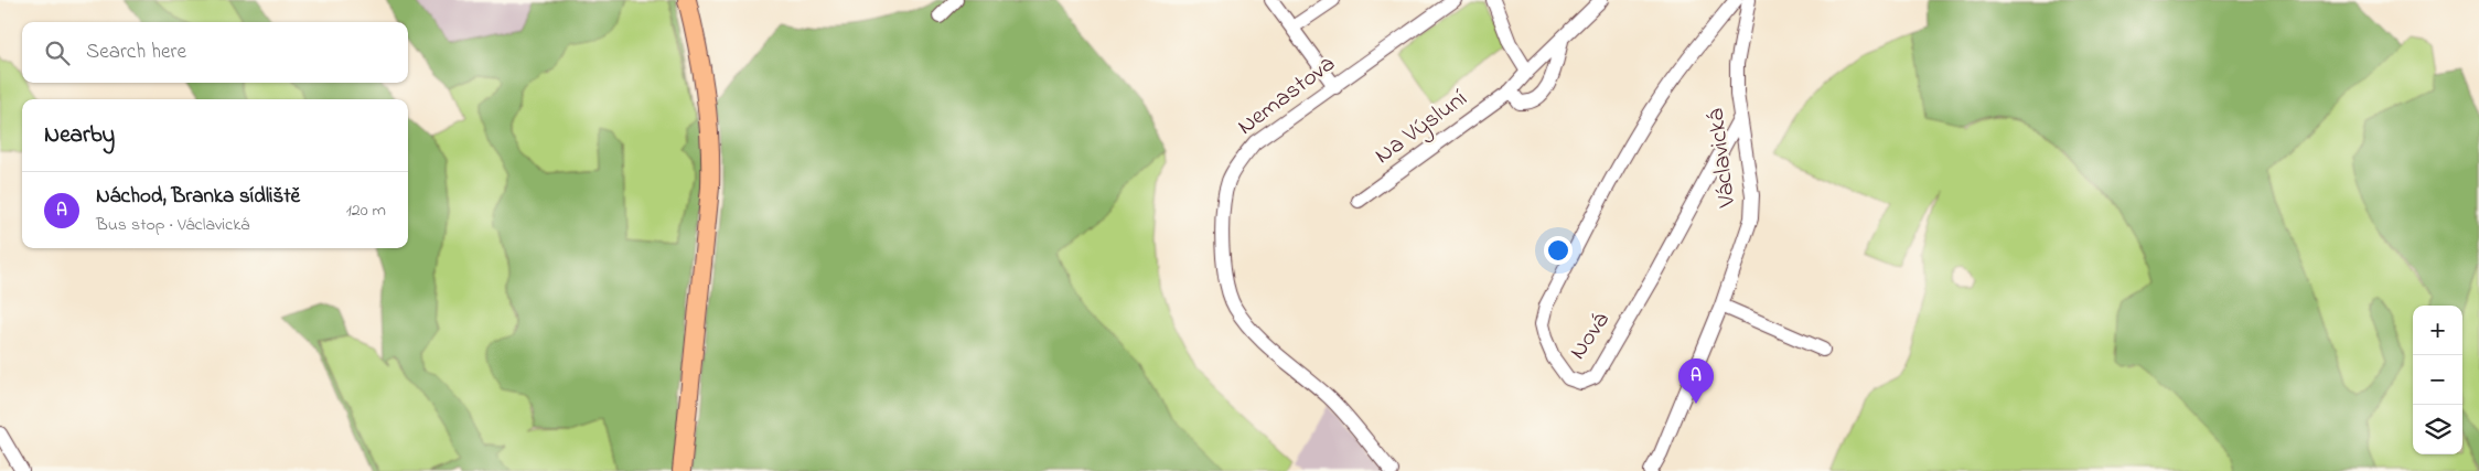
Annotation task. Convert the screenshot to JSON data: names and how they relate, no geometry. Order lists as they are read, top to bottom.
{
  "streets": {
    "street": [
      "Nemastova",
      "Na Výsluní",
      "Václavická",
      "Nová"
    ]
  },
  "crossings": [
    ["Václavická", "Nová"]
  ],
  "page": {
    "search": "Search here",
    "heading": "Nearby",
    "list": [
      {
        "mark": "A",
        "name": "Náchod, Branka sídliště",
        "note": "Bus stop · Václavická",
        "value": "120 m"
      }
    ],
    "map_buttons": ["+", "−"],
    "pins": "A"
  }
}
